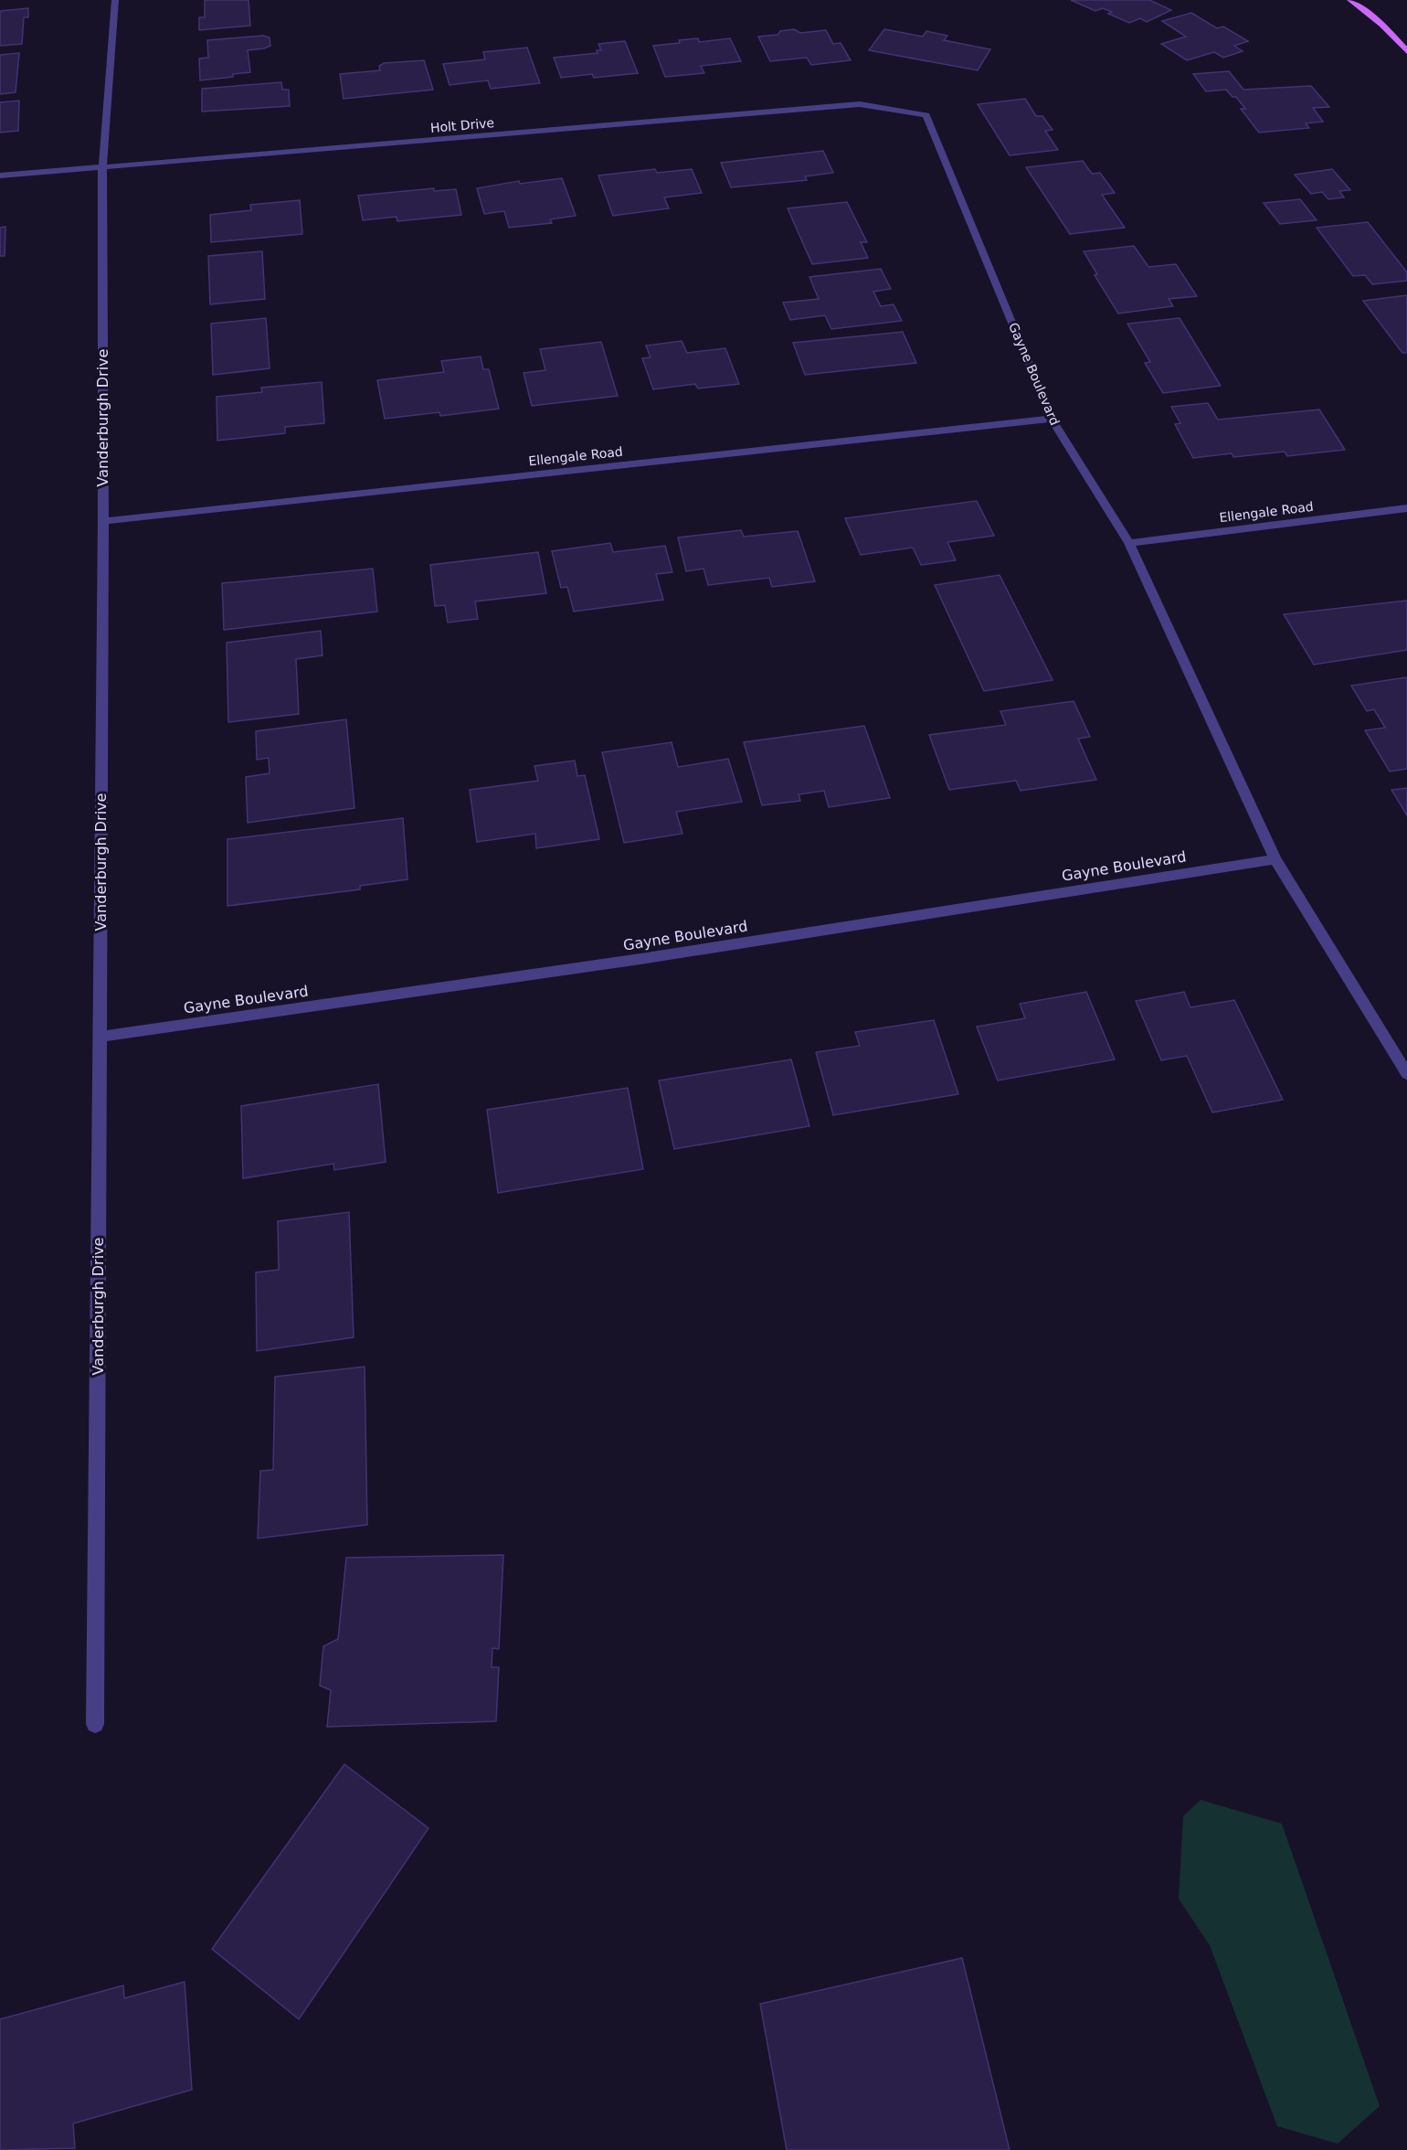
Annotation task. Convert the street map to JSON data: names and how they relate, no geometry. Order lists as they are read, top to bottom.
{
  "streets": {
    "street": [
      "Holt Drive",
      "Gayne Boulevard",
      "Vanderburgh Drive",
      "Ellengale Road"
    ]
  },
  "crossings": [
    ["Holt Drive", "Gayne Boulevard"],
    ["Holt Drive", "Vanderburgh Drive"],
    ["Gayne Boulevard", "Vanderburgh Drive"],
    ["Gayne Boulevard", "Ellengale Road"],
    ["Vanderburgh Drive", "Ellengale Road"]
  ]
}
